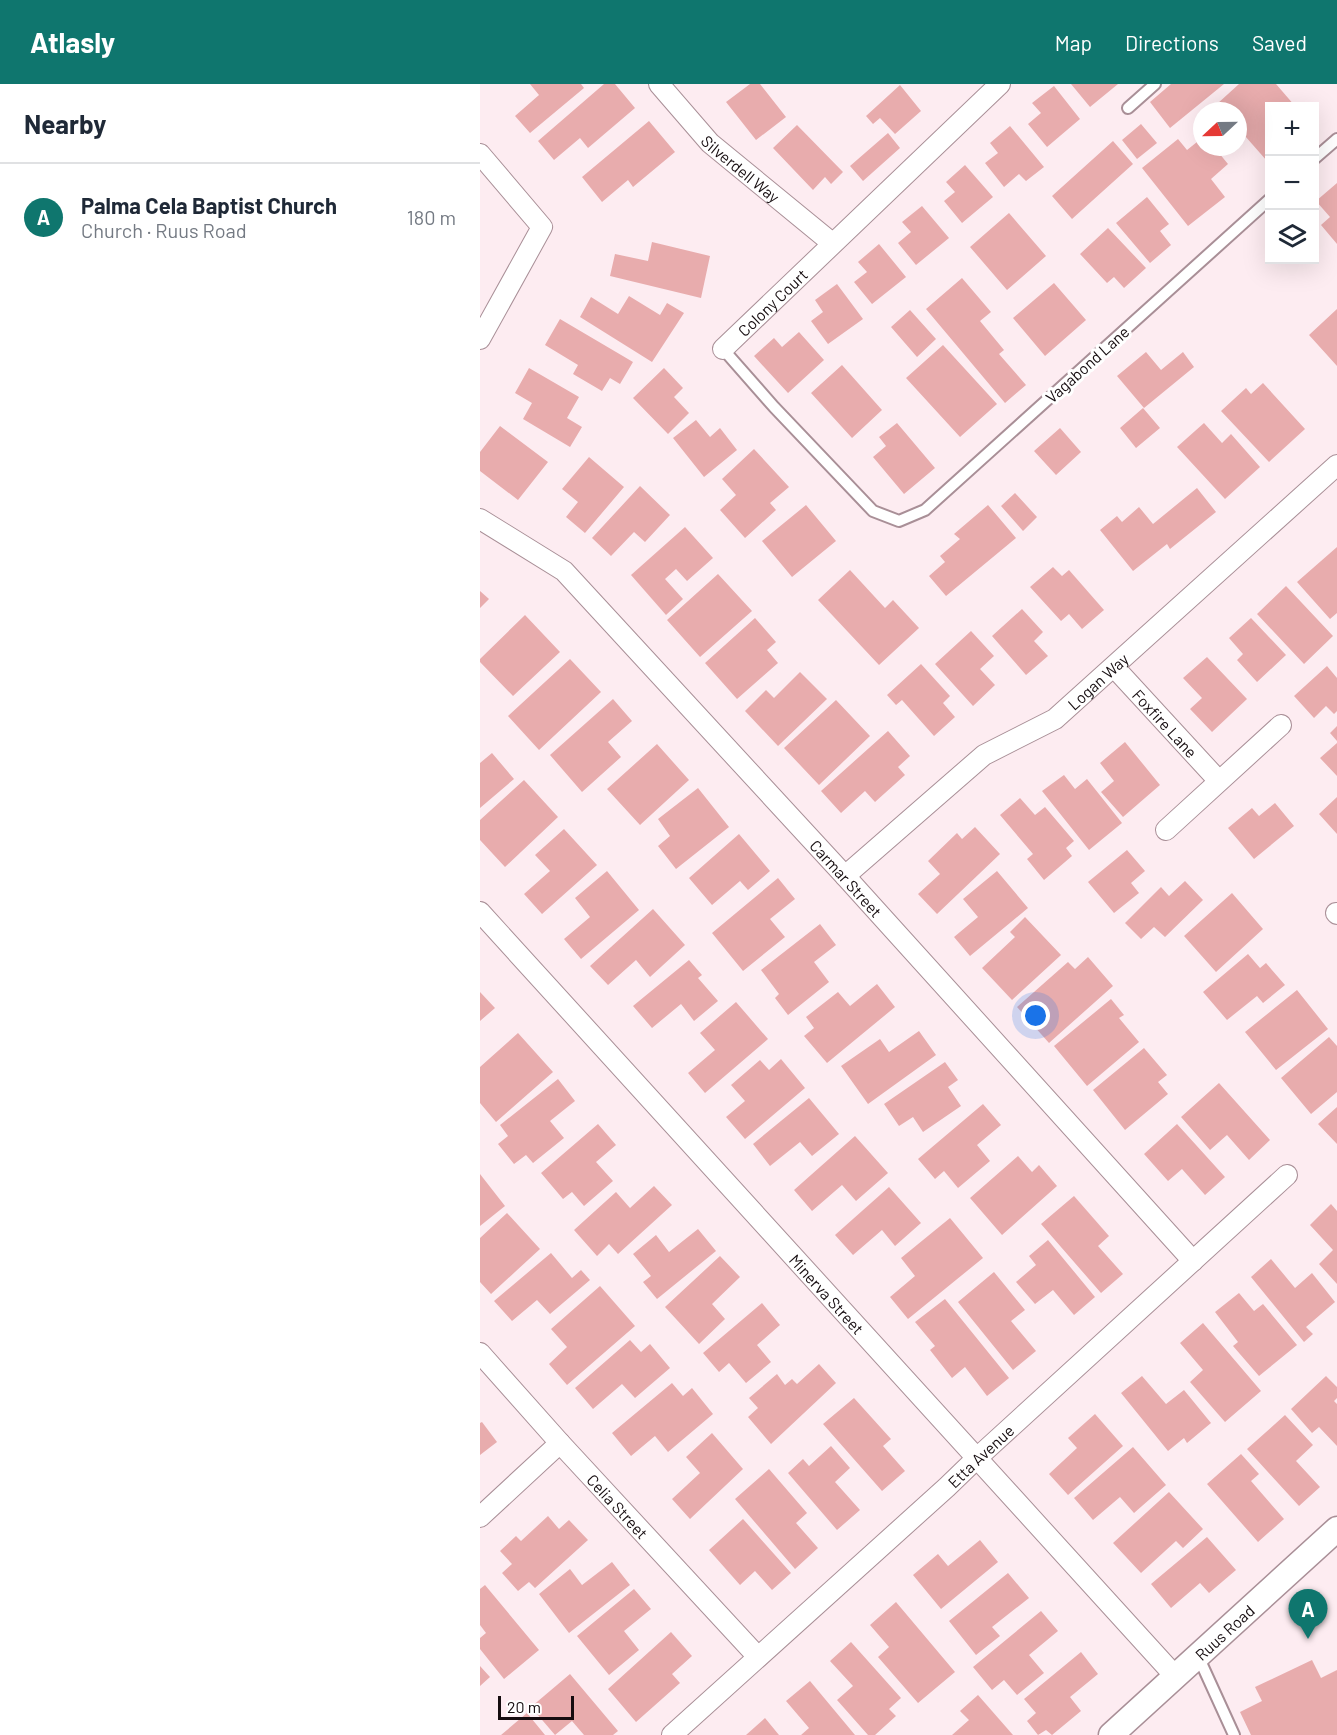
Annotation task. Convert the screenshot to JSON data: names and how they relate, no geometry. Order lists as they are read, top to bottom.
{
  "streets": {
    "street": [
      "Silverdell Way",
      "Colony Court",
      "Logan Way",
      "Foxfire Lane",
      "Carmar Street",
      "Minerva Street",
      "Etta Avenue",
      "Celia Street",
      "Ruus Road"
    ],
    "lane": ["Vagabond Lane"]
  },
  "crossings": [
    ["Silverdell Way", "Colony Court"],
    ["Colony Court", "Vagabond Lane"],
    ["Logan Way", "Foxfire Lane"],
    ["Logan Way", "Carmar Street"],
    ["Carmar Street", "Etta Avenue"],
    ["Minerva Street", "Etta Avenue"],
    ["Minerva Street", "Ruus Road"],
    ["Etta Avenue", "Celia Street"]
  ],
  "scale_bar": "20 m",
  "north": "left",
  "page": {
    "header": "Atlasly",
    "nav": ["Map", "Directions", "Saved"],
    "heading": "Nearby",
    "map_buttons": ["+", "−"],
    "list": [
      {
        "mark": "A",
        "name": "Palma Cela Baptist Church",
        "note": "Church · Ruus Road",
        "value": "180 m"
      }
    ],
    "pins": "A",
    "scale": "20 m"
  }
}
